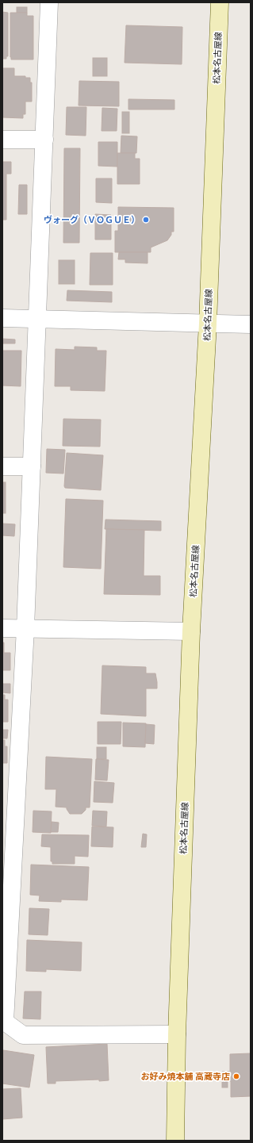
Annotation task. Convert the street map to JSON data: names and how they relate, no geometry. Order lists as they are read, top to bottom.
{
  "streets": {
    "main road": ["松本名古屋線"]
  },
  "places": ["ヴォーグ（ＶＯＧＵＥ）", "お好み焼本舗 高蔵寺店"]
}
